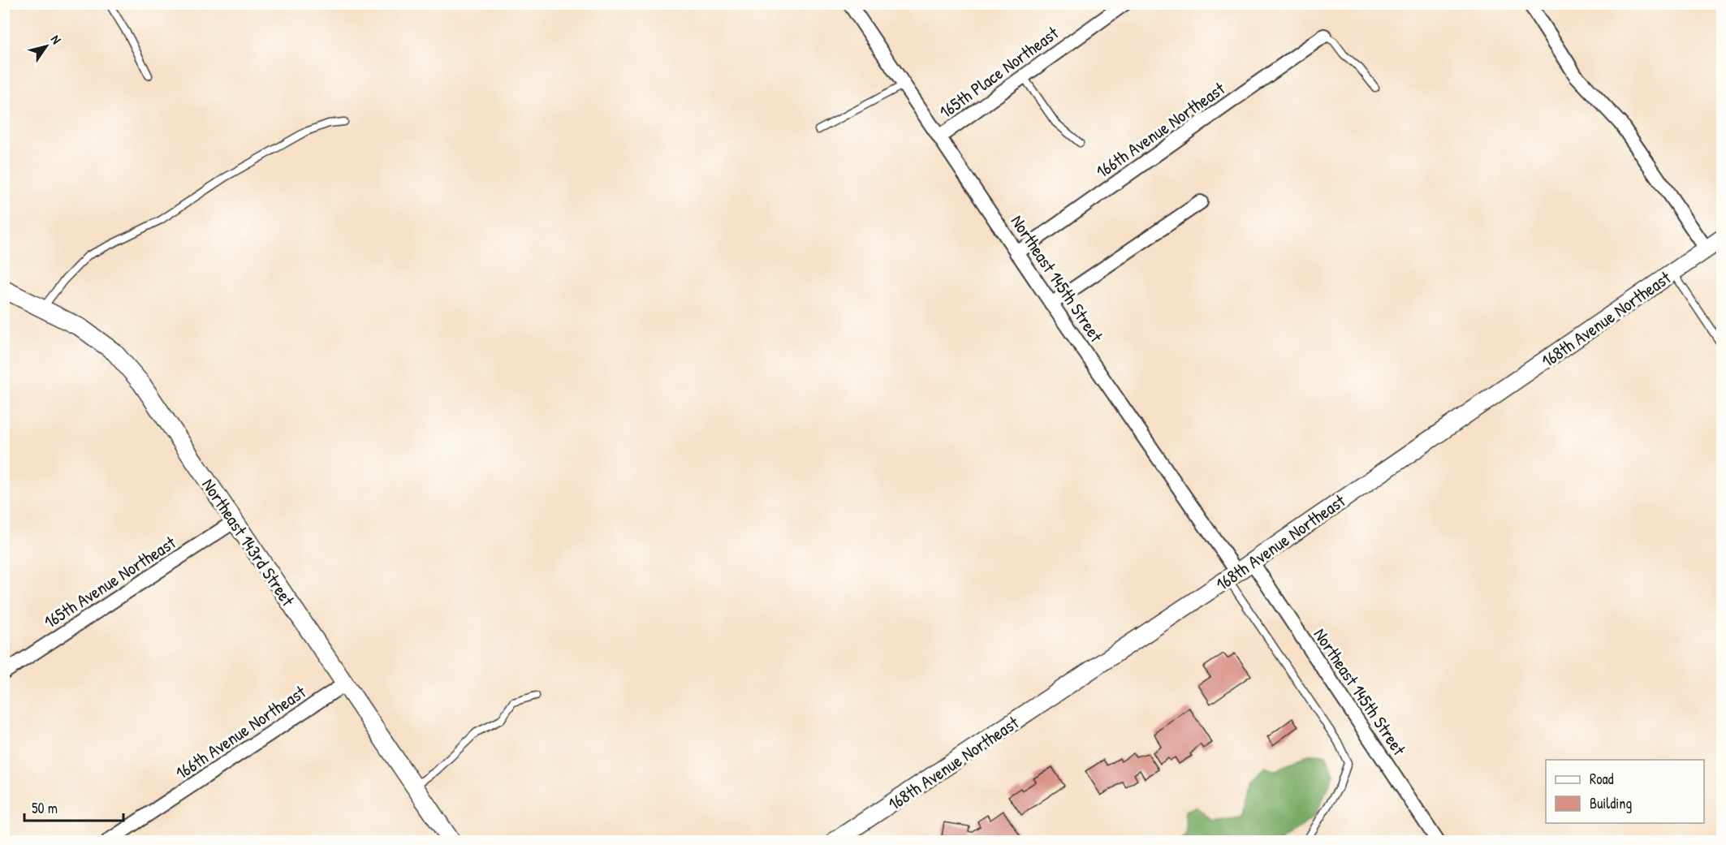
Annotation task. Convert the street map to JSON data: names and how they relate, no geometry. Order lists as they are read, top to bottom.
{
  "streets": {
    "street": [
      "165th Place Northeast",
      "166th Avenue Northeast",
      "Northeast 145th Street",
      "168th Avenue Northeast",
      "Northeast 143rd Street",
      "165th Avenue Northeast"
    ]
  },
  "crossings": [
    ["165th Place Northeast", "Northeast 145th Street"],
    ["166th Avenue Northeast", "Northeast 145th Street"],
    ["166th Avenue Northeast", "Northeast 143rd Street"],
    ["Northeast 145th Street", "168th Avenue Northeast"],
    ["Northeast 143rd Street", "165th Avenue Northeast"]
  ],
  "legend": ["Road", "Building"],
  "scale_bar": "50 m",
  "north": "top right"
}
